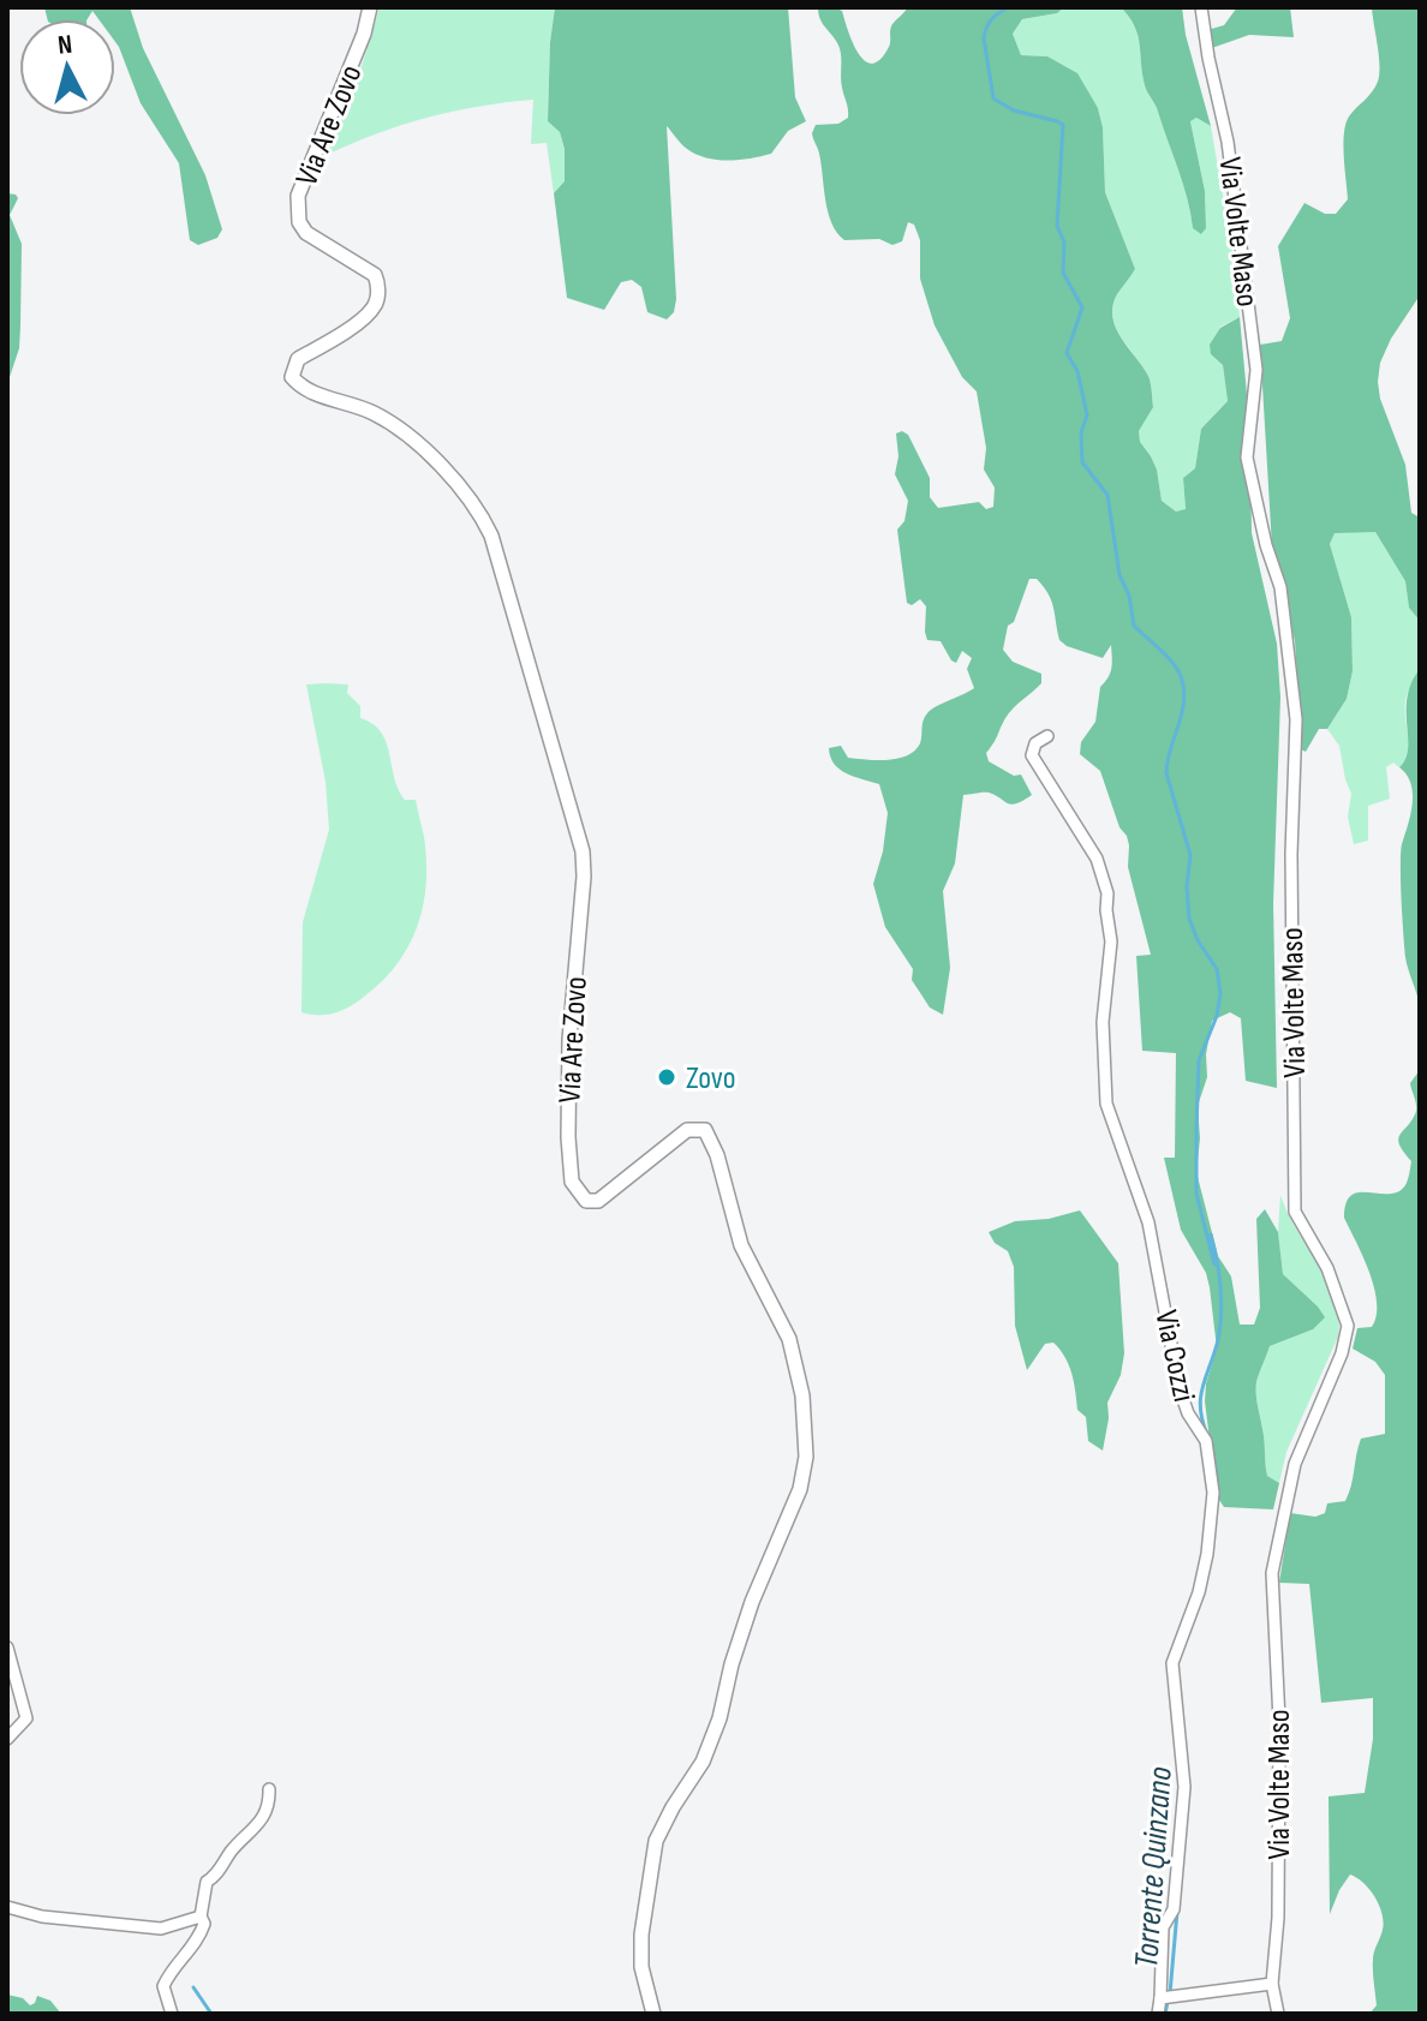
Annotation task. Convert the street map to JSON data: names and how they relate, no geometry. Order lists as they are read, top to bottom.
{
  "streets": {
    "street": ["Via Are Zovo", "Via Volte Maso", "Via Cozzi"]
  },
  "water": ["Torrente Quinzano"],
  "places": ["Zovo"],
  "north": "top"
}
